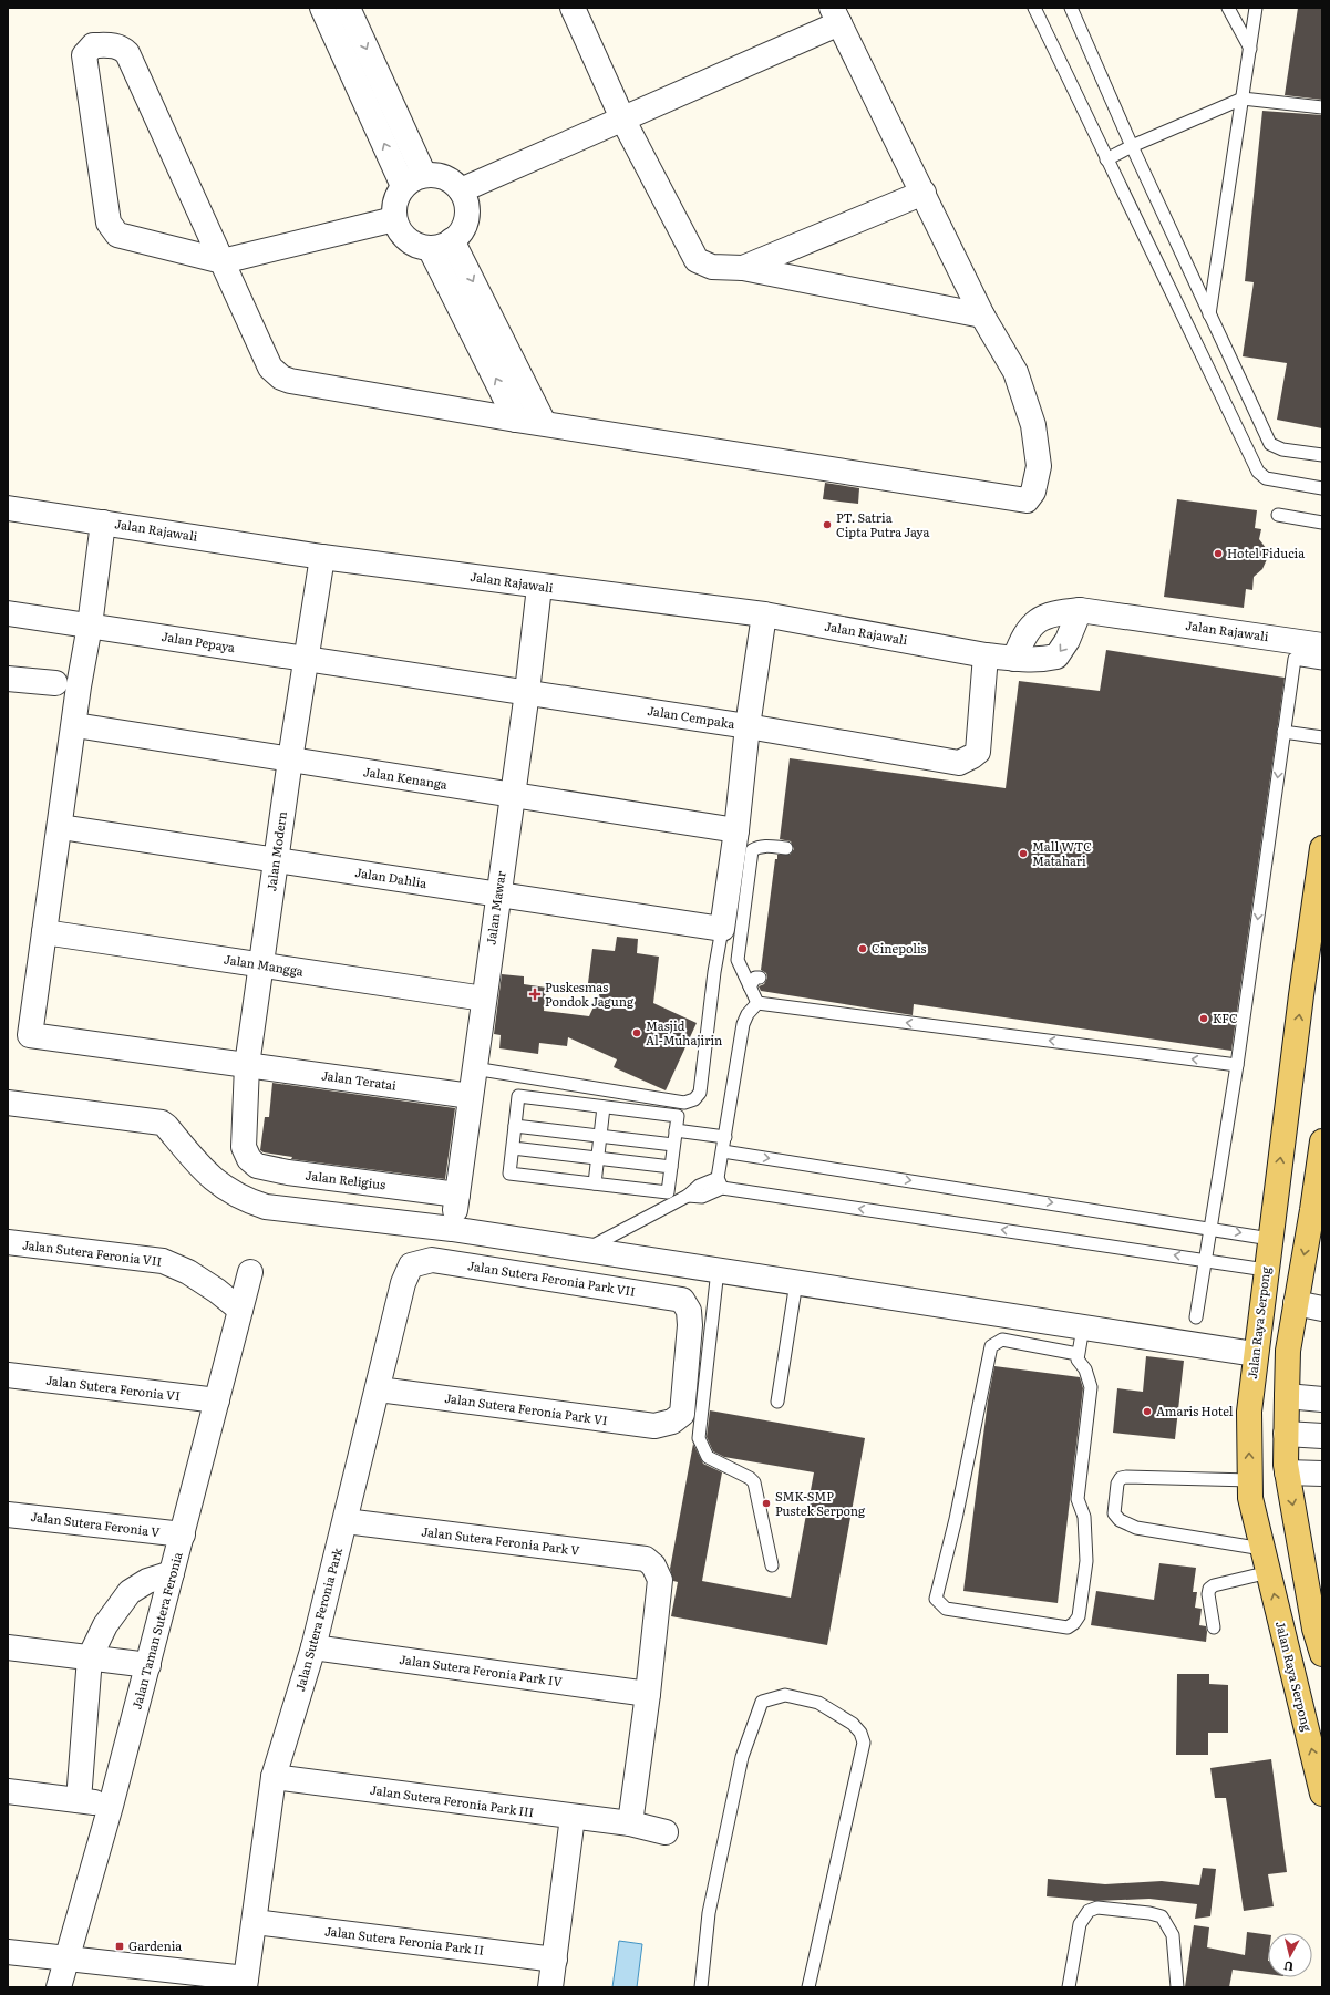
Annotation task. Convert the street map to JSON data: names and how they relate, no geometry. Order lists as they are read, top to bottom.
{
  "streets": {
    "main road": ["Jalan Raya Serpong"],
    "street": [
      "Jalan Rajawali",
      "Jalan Pepaya",
      "Jalan Cempaka",
      "Jalan Kenanga",
      "Jalan Modern",
      "Jalan Dahlia",
      "Jalan Mawar",
      "Jalan Mangga",
      "Jalan Teratai",
      "Jalan Religius",
      "Jalan Sutera Feronia VII",
      "Jalan Sutera Feronia Park VII",
      "Jalan Sutera Feronia VI",
      "Jalan Sutera Feronia Park VI",
      "Jalan Sutera Feronia V",
      "Jalan Sutera Feronia Park V",
      "Jalan Sutera Feronia Park",
      "Jalan Taman Sutera Feronia",
      "Jalan Sutera Feronia Park IV",
      "Jalan Sutera Feronia Park III",
      "Jalan Sutera Feronia Park II"
    ]
  },
  "crossings": [
    ["Jalan Rajawali", "Jalan Cempaka"],
    ["Jalan Rajawali", "Jalan Modern"],
    ["Jalan Rajawali", "Jalan Mawar"],
    ["Jalan Pepaya", "Jalan Cempaka"],
    ["Jalan Pepaya", "Jalan Modern"],
    ["Jalan Cempaka", "Jalan Modern"],
    ["Jalan Cempaka", "Jalan Mawar"],
    ["Jalan Kenanga", "Jalan Modern"],
    ["Jalan Kenanga", "Jalan Mawar"],
    ["Jalan Modern", "Jalan Dahlia"],
    ["Jalan Modern", "Jalan Mangga"],
    ["Jalan Modern", "Jalan Teratai"],
    ["Jalan Modern", "Jalan Religius"],
    ["Jalan Dahlia", "Jalan Mawar"],
    ["Jalan Mawar", "Jalan Mangga"],
    ["Jalan Mawar", "Jalan Teratai"],
    ["Jalan Mawar", "Jalan Religius"],
    ["Jalan Mangga", "Jalan Teratai"],
    ["Jalan Sutera Feronia VII", "Jalan Taman Sutera Feronia"],
    ["Jalan Sutera Feronia Park VII", "Jalan Sutera Feronia Park VI"],
    ["Jalan Sutera Feronia Park VII", "Jalan Sutera Feronia Park"],
    ["Jalan Sutera Feronia VI", "Jalan Taman Sutera Feronia"],
    ["Jalan Sutera Feronia Park VI", "Jalan Sutera Feronia Park"],
    ["Jalan Sutera Feronia V", "Jalan Taman Sutera Feronia"],
    ["Jalan Sutera Feronia Park V", "Jalan Sutera Feronia Park"],
    ["Jalan Sutera Feronia Park V", "Jalan Sutera Feronia Park IV"],
    ["Jalan Sutera Feronia Park", "Jalan Sutera Feronia Park IV"],
    ["Jalan Sutera Feronia Park", "Jalan Sutera Feronia Park III"],
    ["Jalan Sutera Feronia Park", "Jalan Sutera Feronia Park II"]
  ],
  "places": {
    "other": [
      "PT. Satria Cipta Putra Jaya",
      "Hotel Fiducia",
      "Mall WTC Matahari",
      "Cinepolis",
      "KFC",
      "Masjid Al-Muhajirin",
      "Amaris Hotel",
      "SMK-SMP Pustek Serpong"
    ],
    "health": ["Puskesmas Pondok Jagung"],
    "transit": ["Gardenia"]
  },
  "north": "bottom"
}
